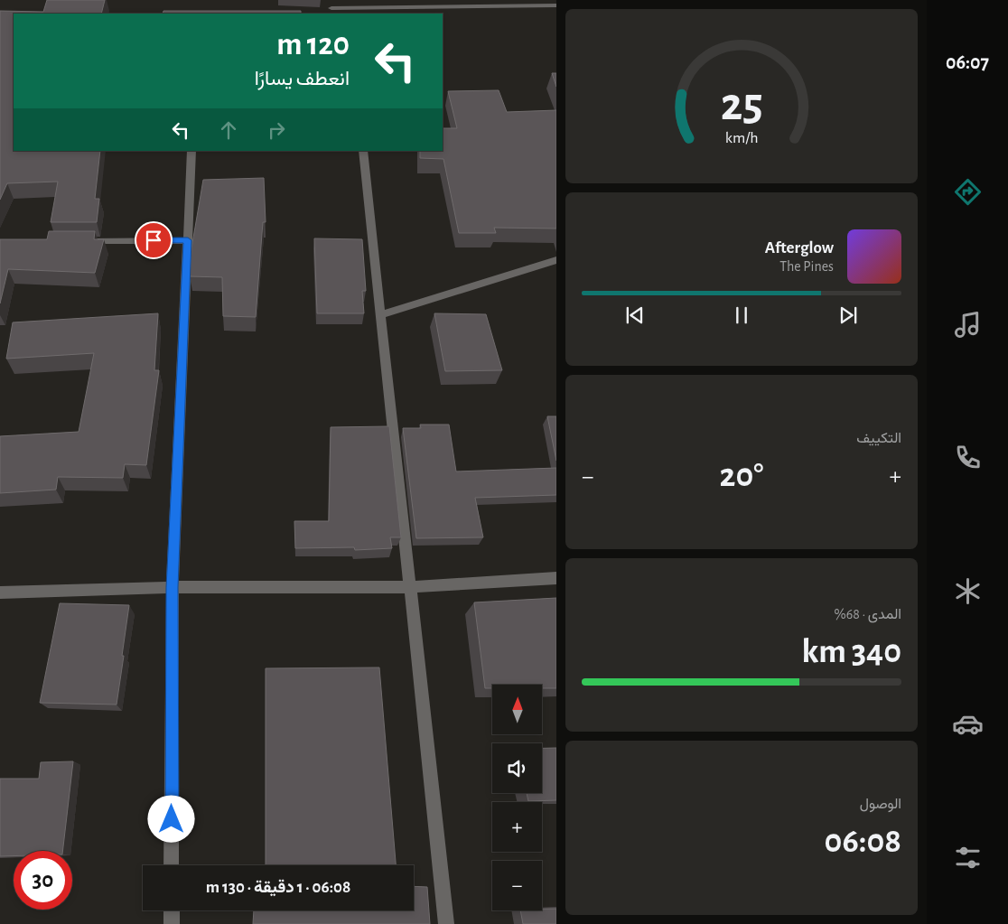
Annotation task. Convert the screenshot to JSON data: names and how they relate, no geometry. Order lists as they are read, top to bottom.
{
  "north": "top",
  "page": {
    "tabs": "06:07",
    "turn": ["120 m", "انعطف يسارًا"],
    "song": ["Afterglow", "The Pines"],
    "tile": [
      "التكييف",
      ["المدى · 68%", "340 km"],
      ["الوصول", "06:08"]
    ],
    "heat": ["−", "20°", "+"],
    "map_buttons": ["+", "−"],
    "limit": "30",
    "trip": "06:08 · 1 دقيقة · 130 m",
    "gauge": ["25", "km/h"]
  }
}
